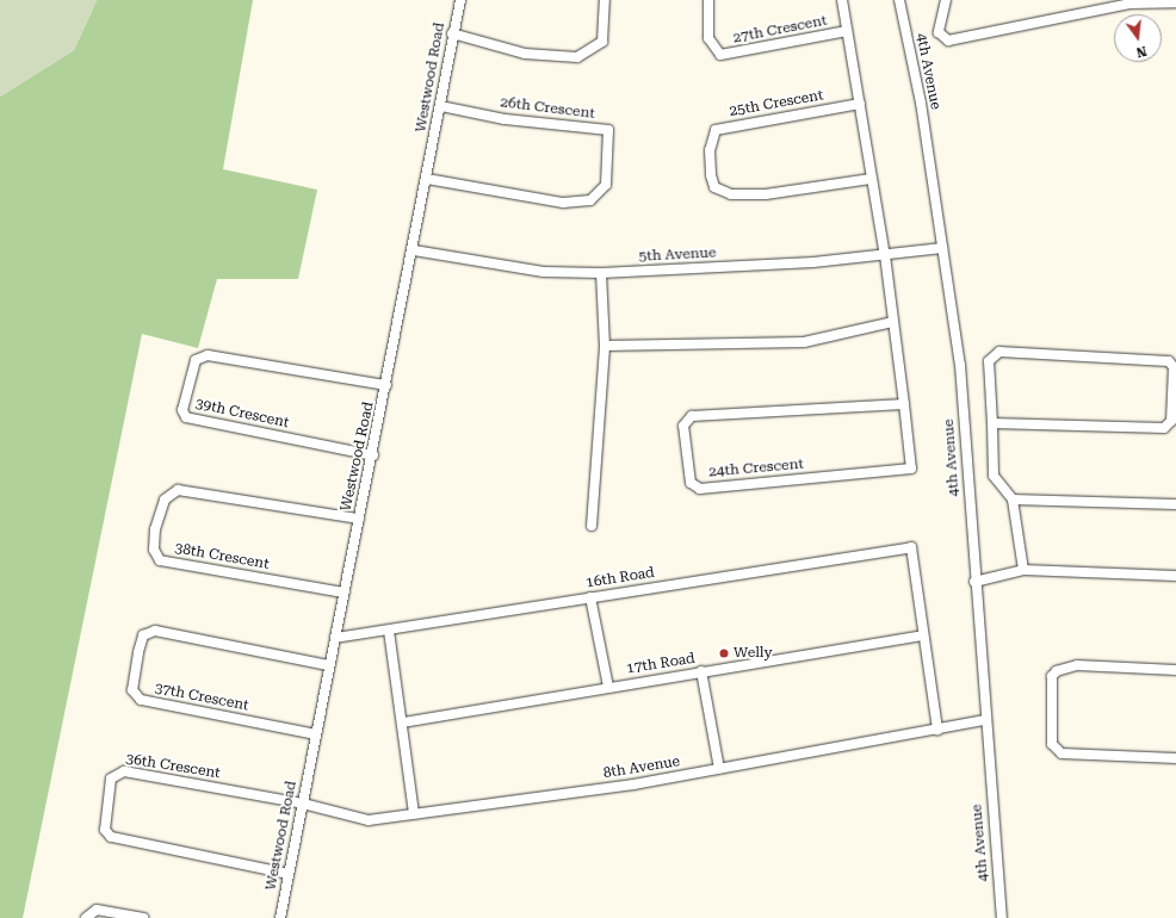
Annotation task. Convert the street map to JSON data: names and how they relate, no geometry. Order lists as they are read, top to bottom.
{
  "streets": {
    "street": [
      "27th Crescent",
      "4th Avenue",
      "Westwood Road",
      "25th Crescent",
      "26th Crescent",
      "5th Avenue",
      "39th Crescent",
      "24th Crescent",
      "38th Crescent",
      "16th Road",
      "17th Road",
      "37th Crescent",
      "36th Crescent",
      "8th Avenue"
    ]
  },
  "crossings": [
    ["4th Avenue", "5th Avenue"],
    ["4th Avenue", "8th Avenue"],
    ["Westwood Road", "26th Crescent"],
    ["Westwood Road", "5th Avenue"],
    ["Westwood Road", "39th Crescent"],
    ["Westwood Road", "38th Crescent"],
    ["Westwood Road", "16th Road"],
    ["Westwood Road", "37th Crescent"],
    ["Westwood Road", "36th Crescent"],
    ["Westwood Road", "8th Avenue"],
    ["16th Road", "17th Road"],
    ["36th Crescent", "8th Avenue"]
  ],
  "places": ["Welly"],
  "north": "bottom"
}
